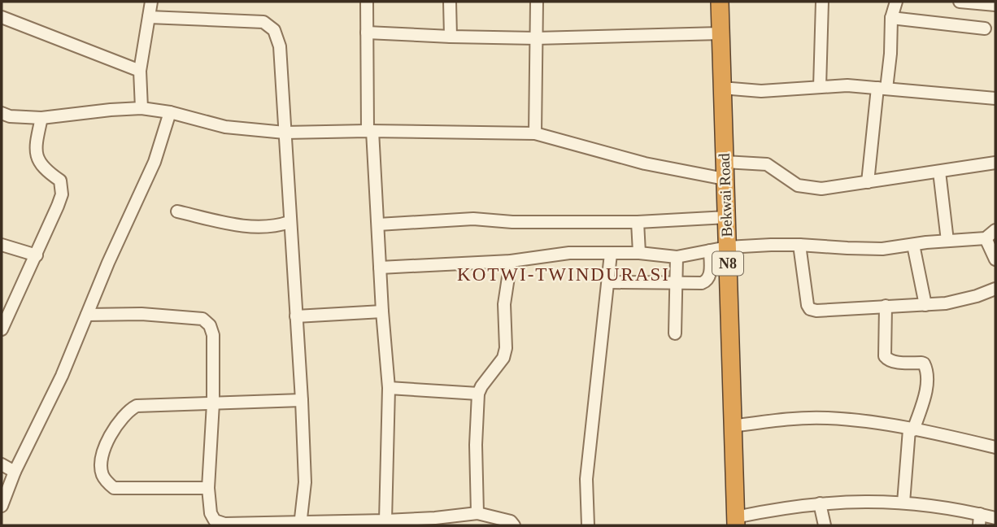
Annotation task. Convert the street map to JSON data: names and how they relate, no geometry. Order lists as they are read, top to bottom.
{
  "streets": {
    "highway": ["Bekwai Road", "N8"]
  },
  "districts": ["KOTWI-TWINDURASI"]
}
